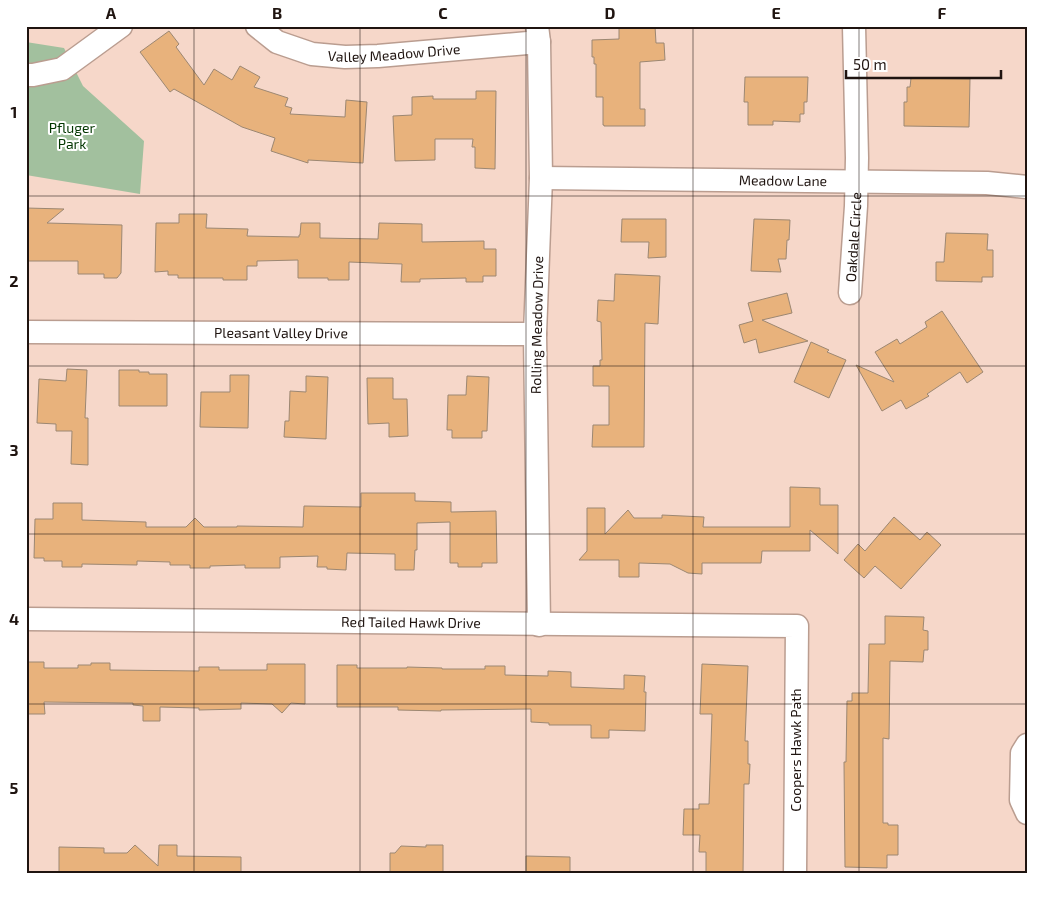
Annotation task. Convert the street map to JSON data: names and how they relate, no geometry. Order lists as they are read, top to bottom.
{
  "streets": {
    "street": [
      "Valley Meadow Drive",
      "Meadow Lane",
      "Oakdale Circle",
      "Rolling Meadow Drive",
      "Pleasant Valley Drive",
      "Red Tailed Hawk Drive",
      "Coopers Hawk Path"
    ]
  },
  "crossings": [
    ["Valley Meadow Drive", "Rolling Meadow Drive"],
    ["Meadow Lane", "Oakdale Circle"],
    ["Meadow Lane", "Rolling Meadow Drive"],
    ["Rolling Meadow Drive", "Pleasant Valley Drive"],
    ["Rolling Meadow Drive", "Red Tailed Hawk Drive"],
    ["Red Tailed Hawk Drive", "Coopers Hawk Path"]
  ],
  "parks": ["Pfluger Park"],
  "scale_bar": "50 m",
  "grid": {
    "columns": [
      "A",
      "B",
      "C",
      "D",
      "E",
      "F"
    ],
    "rows": [
      "1",
      "2",
      "3",
      "4",
      "5"
    ]
  }
}
